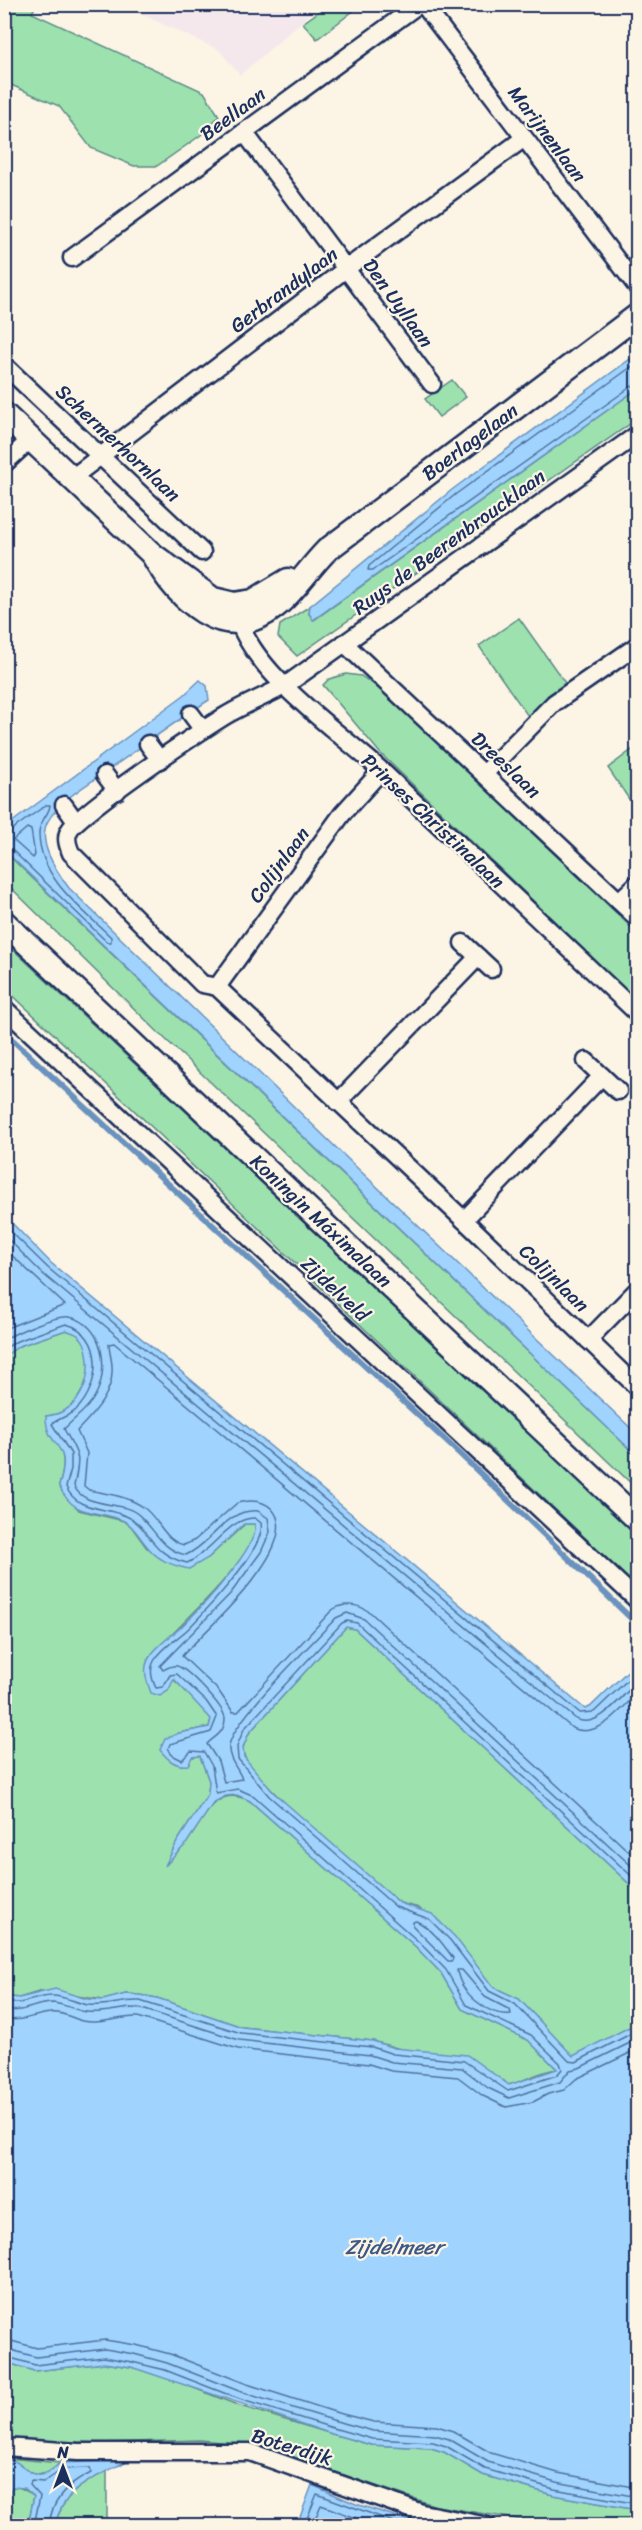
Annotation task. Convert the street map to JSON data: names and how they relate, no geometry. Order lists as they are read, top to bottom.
{
  "streets": {
    "street": [
      "Beellaan",
      "Marijnenlaan",
      "Gerbrandylaan",
      "Den Uyllaan",
      "Boerlagelaan",
      "Schermerhornlaan",
      "Ruys de Beerenbroucklaan",
      "Dreeslaan",
      "Prinses Christinalaan",
      "Colijnlaan",
      "Koningin Máximalaan",
      "Zijdelveld",
      "Boterdijk"
    ]
  },
  "crossings": [
    ["Beellaan", "Den Uyllaan"],
    ["Marijnenlaan", "Gerbrandylaan"],
    ["Gerbrandylaan", "Den Uyllaan"],
    ["Gerbrandylaan", "Schermerhornlaan"],
    ["Boerlagelaan", "Prinses Christinalaan"],
    ["Ruys de Beerenbroucklaan", "Dreeslaan"],
    ["Ruys de Beerenbroucklaan", "Prinses Christinalaan"],
    ["Prinses Christinalaan", "Colijnlaan"]
  ],
  "water": ["Zijdelmeer"],
  "north": "top"
}
